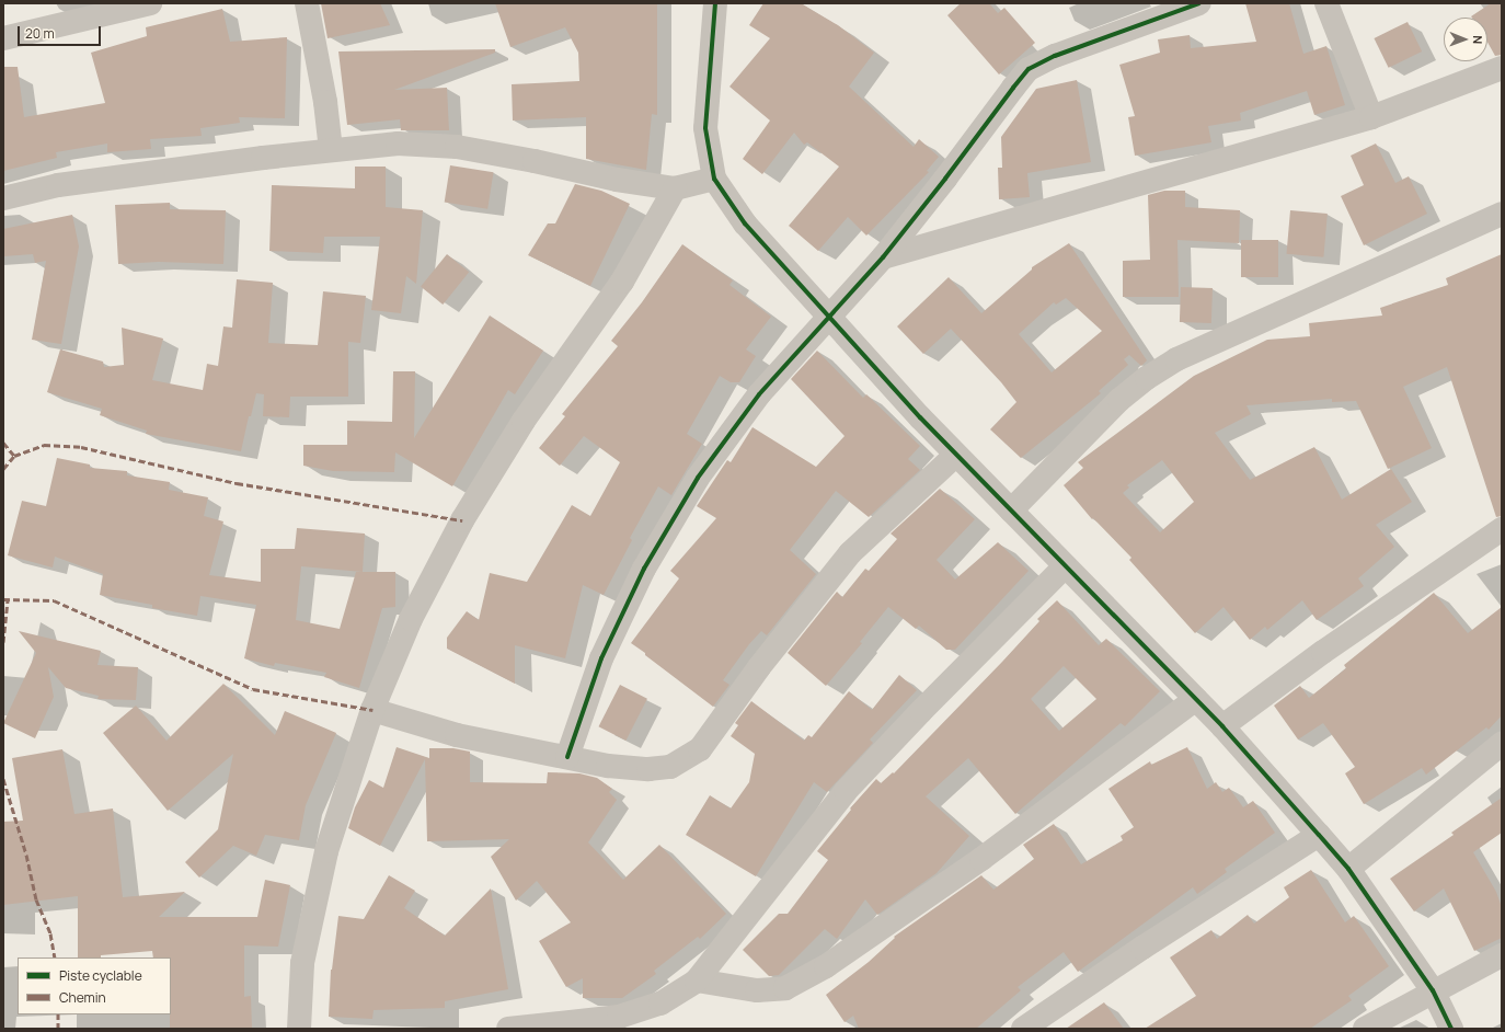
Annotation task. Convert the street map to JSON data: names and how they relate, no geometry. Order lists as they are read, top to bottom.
{
  "legend": ["Piste cyclable", "Chemin"],
  "scale_bar": "20 m",
  "north": "right"
}
